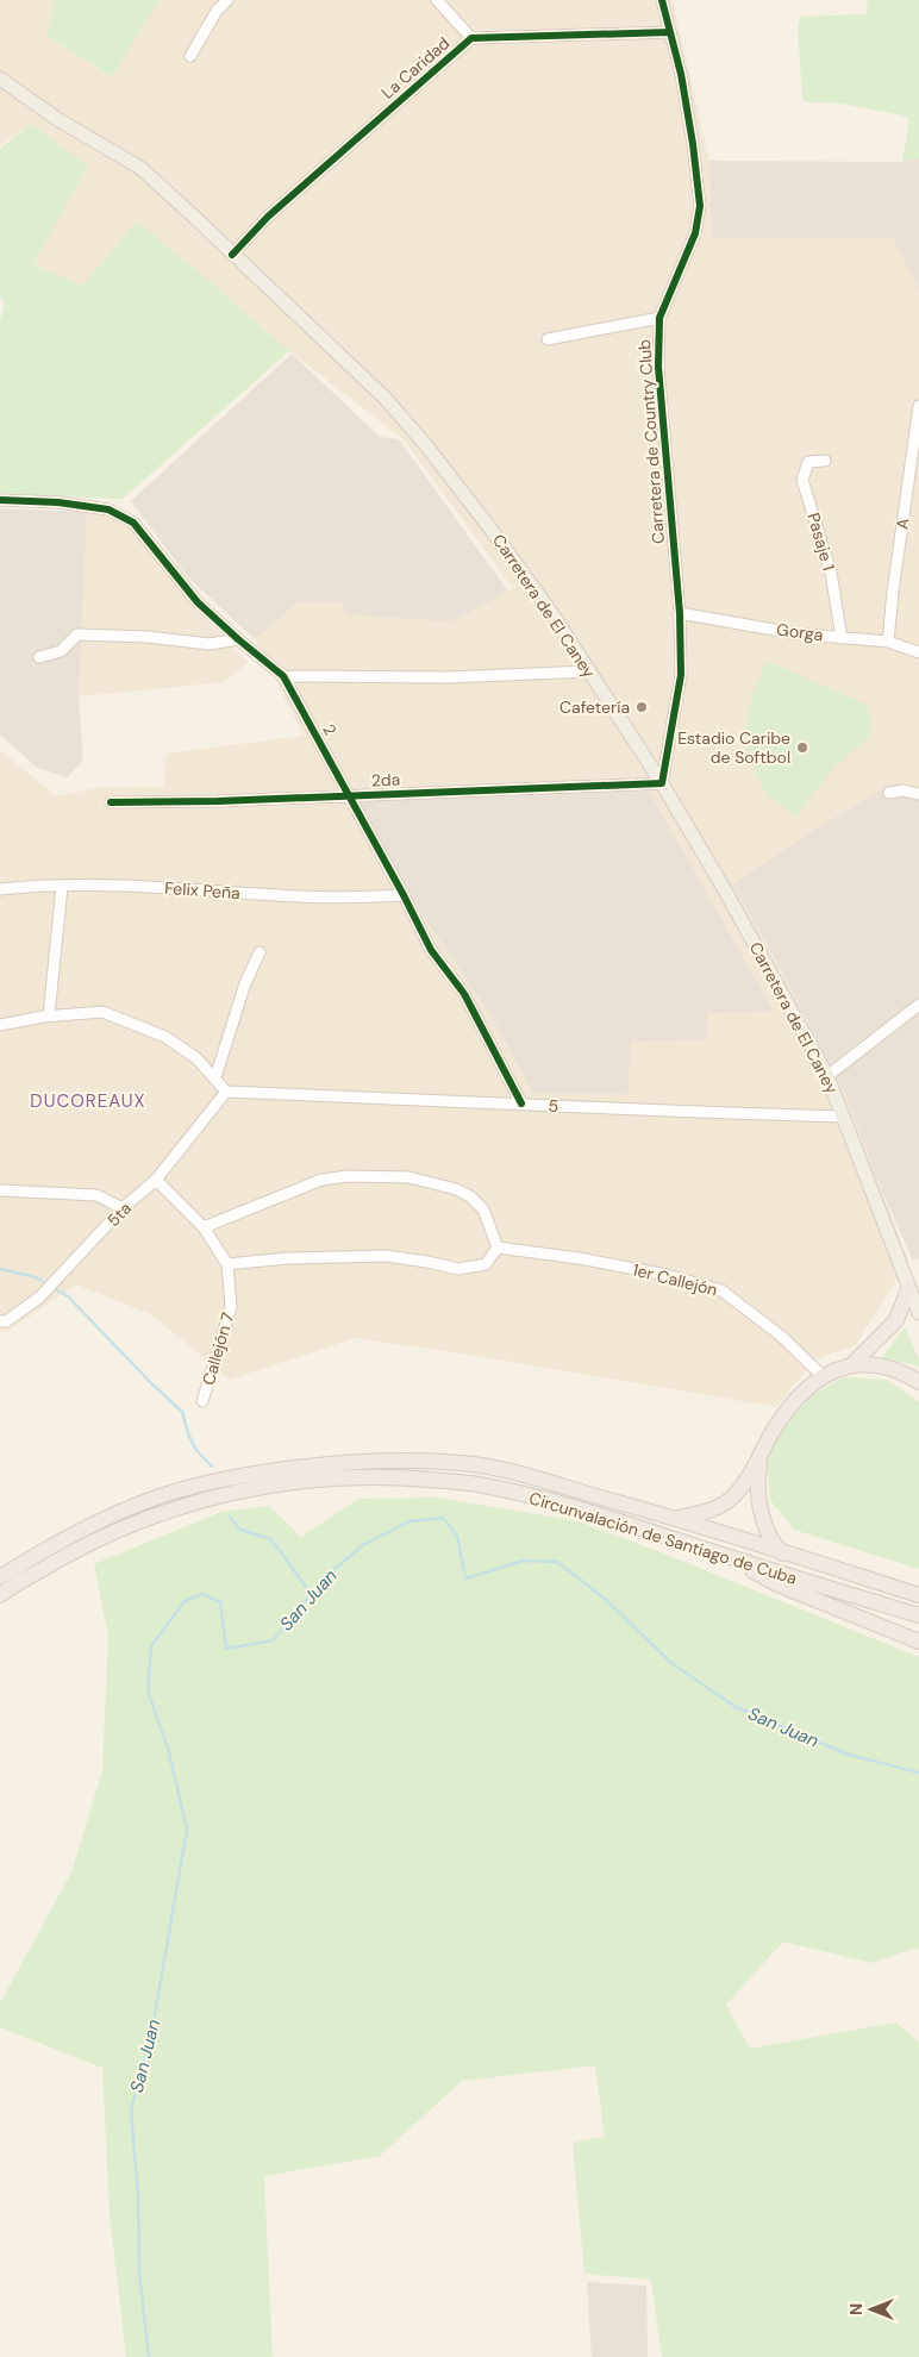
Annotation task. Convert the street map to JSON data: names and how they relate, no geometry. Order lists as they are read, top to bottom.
{
  "streets": {
    "highway": ["Circunvalación de Santiago de Cuba"],
    "main road": ["Carretera de El Caney"],
    "street": [
      "La Caridad",
      "Carretera de Country Club",
      "A",
      "Pasaje 1",
      "Gorga",
      "2",
      "2da",
      "Felix Peña",
      "5",
      "5ta",
      "1er Callejón",
      "Callejón 7"
    ]
  },
  "crossings": [
    ["La Caridad", "Carretera de Country Club"],
    ["La Caridad", "Carretera de El Caney"],
    ["Carretera de Country Club", "Carretera de El Caney"],
    ["Carretera de Country Club", "Gorga"],
    ["Carretera de Country Club", "2da"],
    ["A", "Gorga"],
    ["Pasaje 1", "Gorga"],
    ["Carretera de El Caney", "2da"],
    ["Carretera de El Caney", "5"],
    ["2", "2da"],
    ["2", "Felix Peña"],
    ["2", "5"],
    ["5", "5ta"],
    ["5ta", "Callejón 7"]
  ],
  "districts": ["DUCOREAUX"],
  "water": ["San Juan"],
  "places": ["Cafetería", "Estadio Caribe de Softbol"],
  "north": "left"
}
